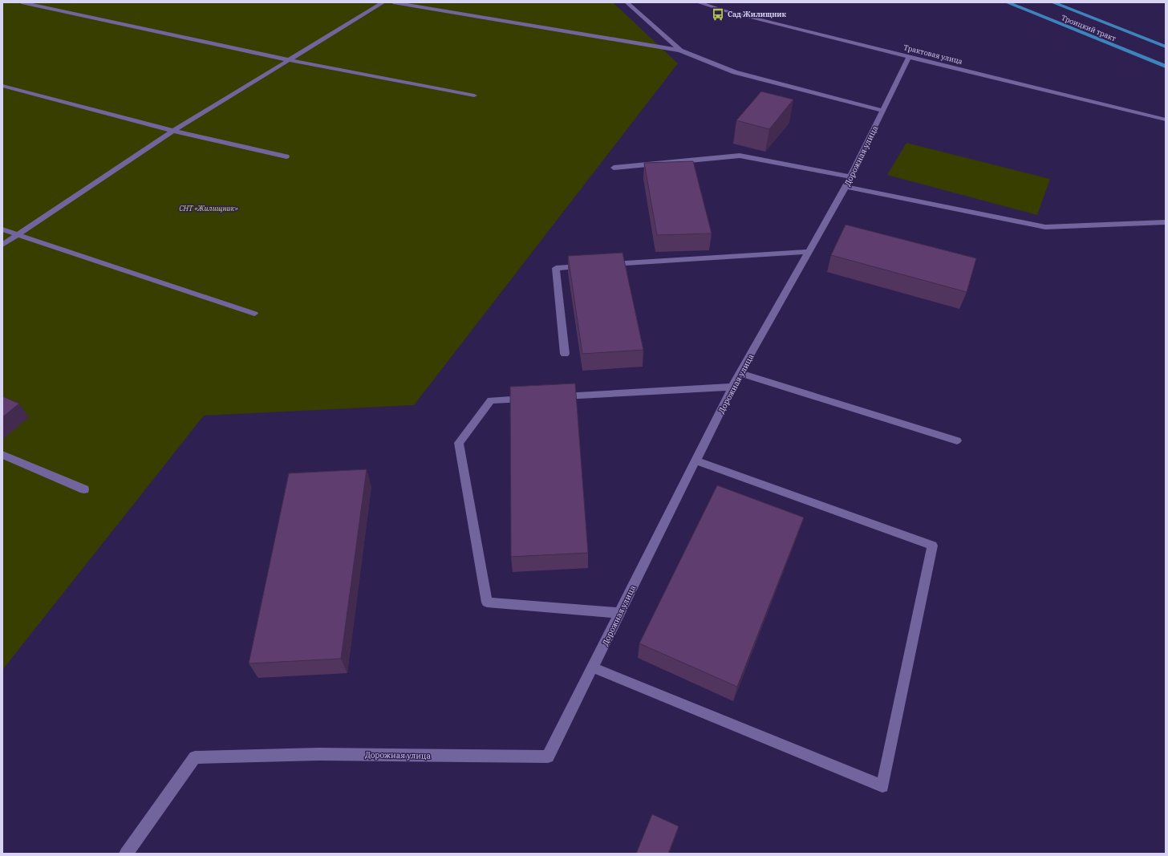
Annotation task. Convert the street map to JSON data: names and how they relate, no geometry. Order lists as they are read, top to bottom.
{
  "streets": {
    "main road": ["Троицкий тракт"],
    "street": ["Трактовая улица", "Дорожная улица"]
  },
  "crossings": [
    ["Трактовая улица", "Дорожная улица"]
  ],
  "parks": ["СНТ «Жилищник»"],
  "places": {
    "bus stop": ["Сад Жилищник"]
  }
}
